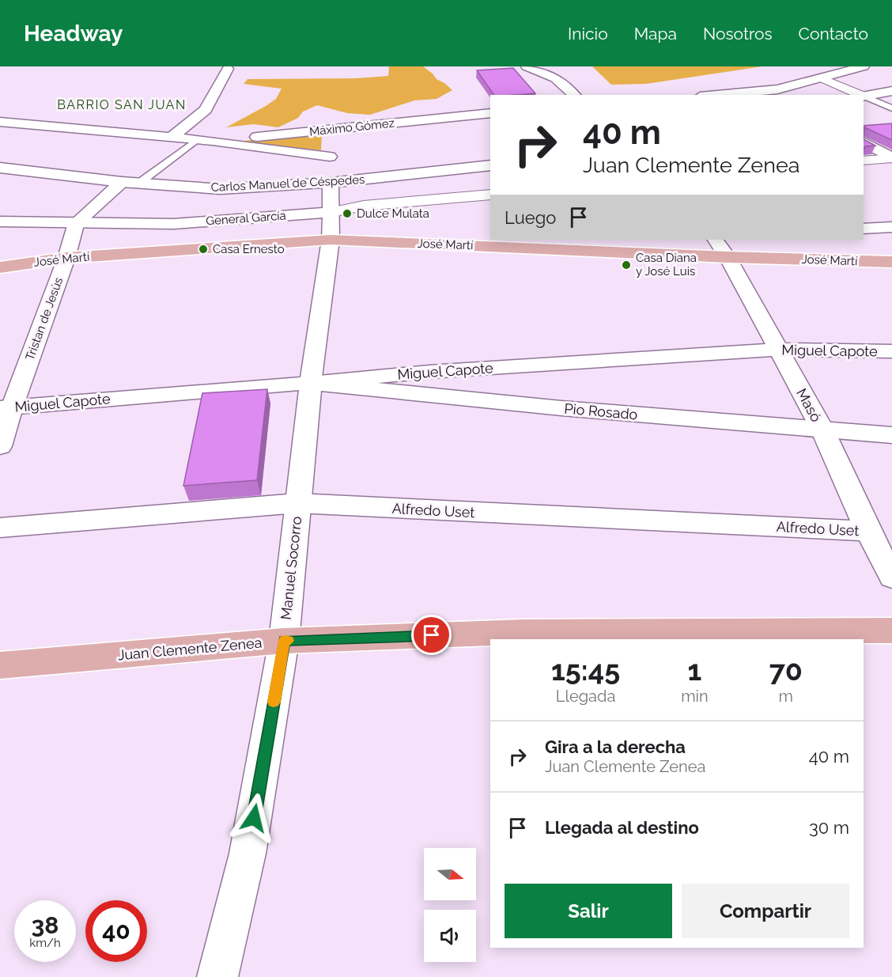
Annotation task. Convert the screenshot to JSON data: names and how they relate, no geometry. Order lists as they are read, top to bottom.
{
  "streets": {
    "main road": ["José Martí", "Juan Clemente Zenea"],
    "street": [
      "Máximo Gómez",
      "Carlos Manuel de Céspedes",
      "General García",
      "Tristan de Jesùs",
      "Miguel Capote",
      "Masó",
      "Pio Rosado",
      "Alfredo Uset",
      "Manuel Socorro"
    ]
  },
  "crossings": [
    ["Máximo Gómez", "Manuel Socorro"],
    ["Carlos Manuel de Céspedes", "Manuel Socorro"],
    ["General García", "Tristan de Jesùs"],
    ["General García", "Manuel Socorro"],
    ["José Martí", "Tristan de Jesùs"],
    ["José Martí", "Masó"],
    ["José Martí", "Manuel Socorro"],
    ["Tristan de Jesùs", "Miguel Capote"],
    ["Miguel Capote", "Masó"],
    ["Miguel Capote", "Pio Rosado"],
    ["Miguel Capote", "Manuel Socorro"],
    ["Masó", "Pio Rosado"],
    ["Masó", "Alfredo Uset"],
    ["Pio Rosado", "Manuel Socorro"],
    ["Alfredo Uset", "Manuel Socorro"],
    ["Manuel Socorro", "Juan Clemente Zenea"]
  ],
  "districts": ["BARRIO SAN JUAN"],
  "places": ["Dulce Mulata", "Casa Ernesto", "Casa Diana y José Luis"],
  "north": "right",
  "page": {
    "header": "Headway",
    "nav": [
      "Inicio",
      "Mapa",
      "Nosotros",
      "Contacto"
    ],
    "turn": ["40 m", "Juan Clemente Zenea"],
    "then": "Luego",
    "eta": [
      "15:45",
      "Llegada",
      "1",
      "min",
      "70",
      "m"
    ],
    "list": [
      {
        "name": "Gira a la derecha",
        "note": "Juan Clemente Zenea",
        "value": "40 m"
      },
      {
        "name": "Llegada al destino",
        "value": "30 m"
      }
    ],
    "buttons": ["Salir", "Compartir"],
    "speed": "38 km/h",
    "limit": "40"
  }
}
